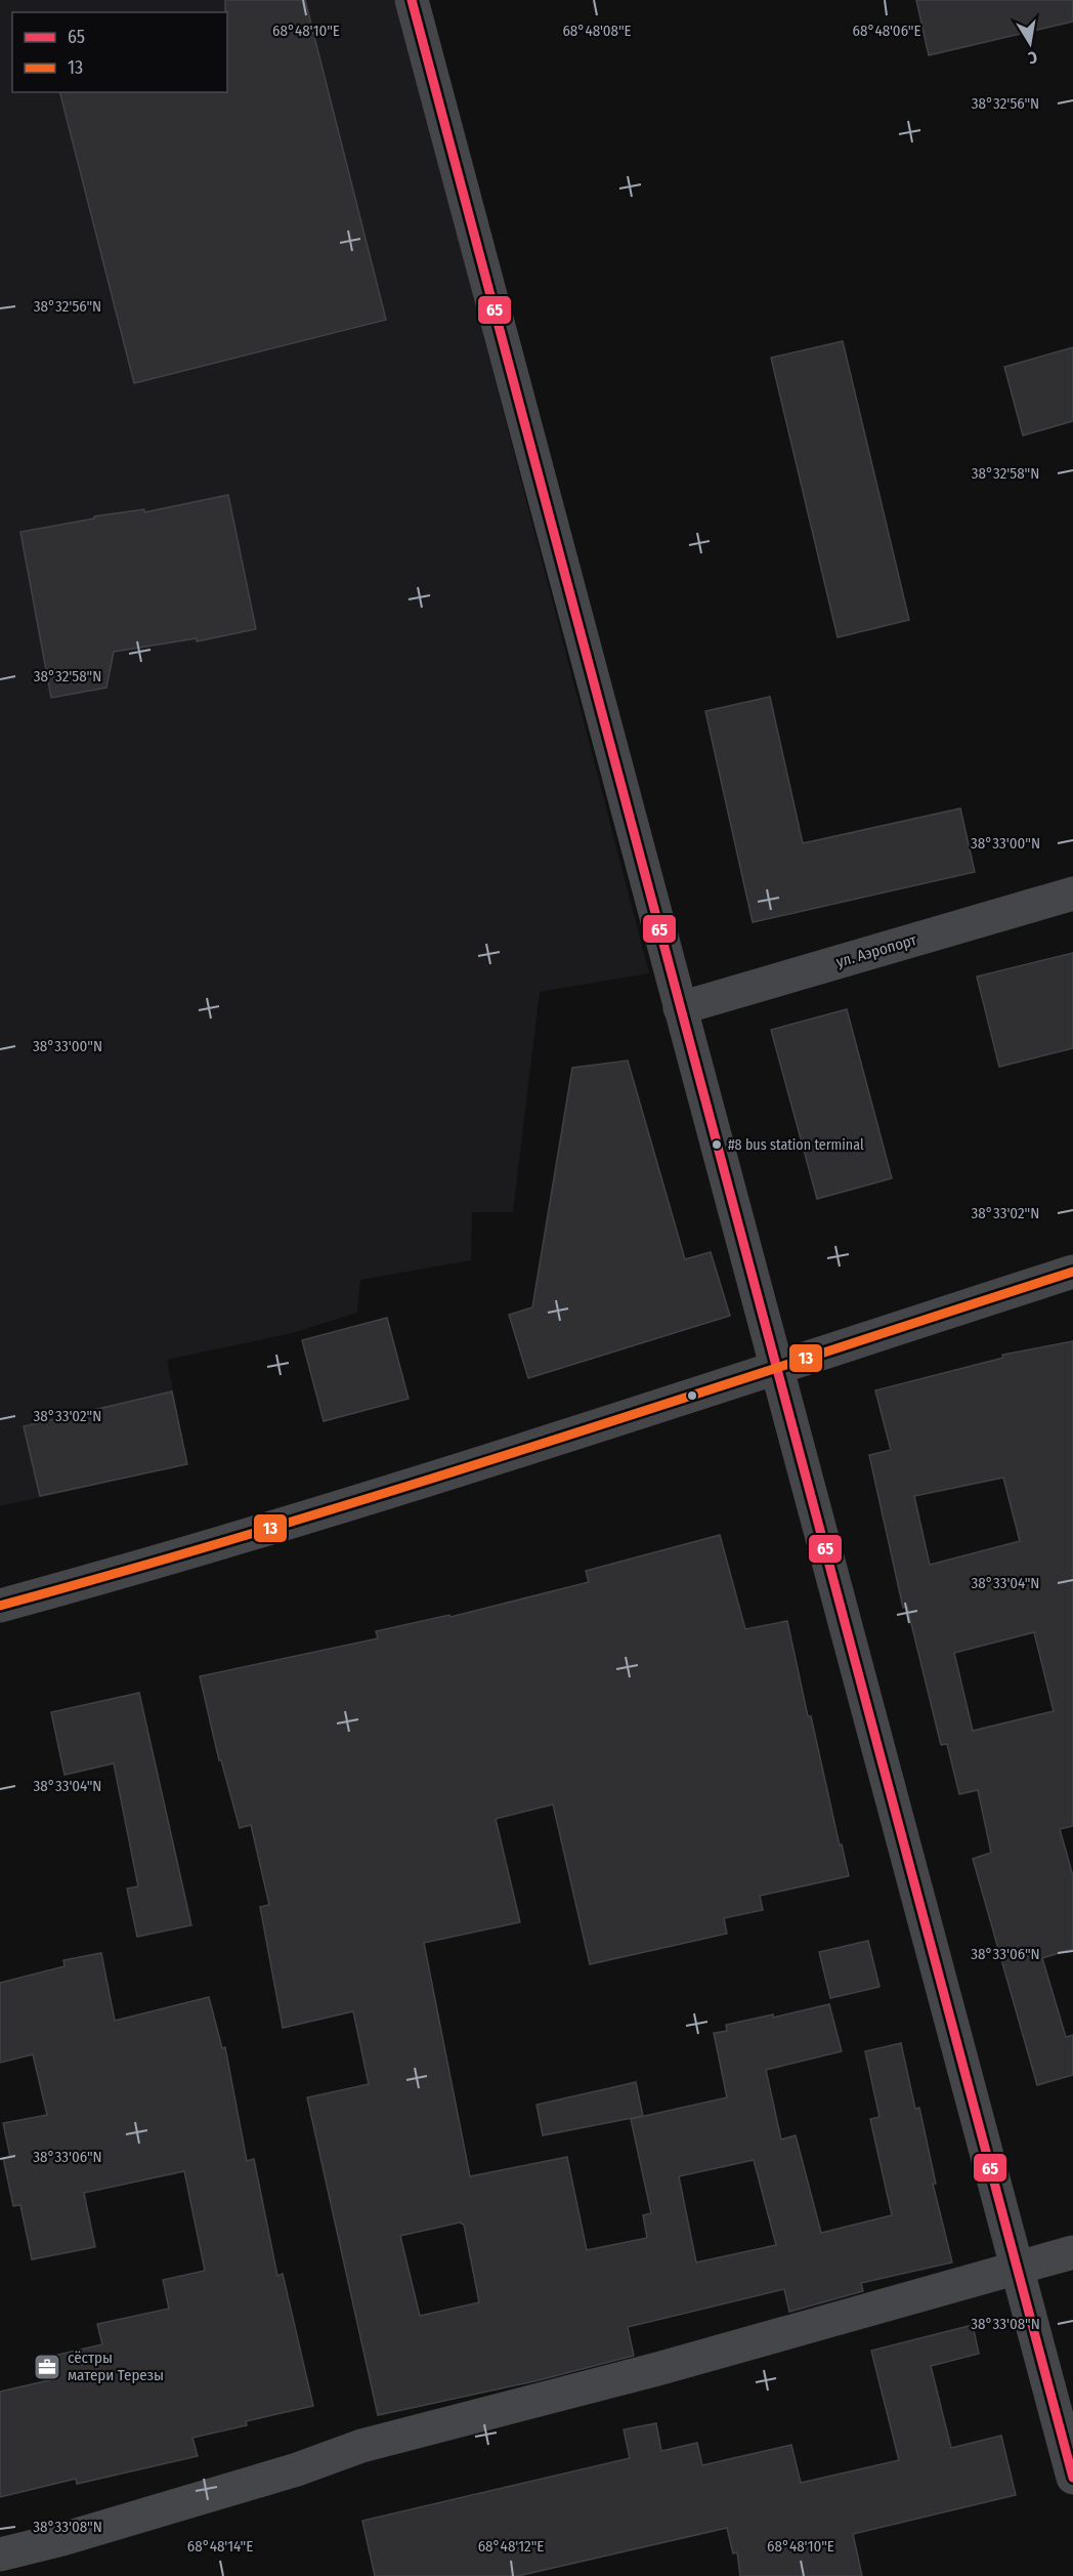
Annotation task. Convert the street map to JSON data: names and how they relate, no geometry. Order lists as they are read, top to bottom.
{
  "streets": {
    "street": ["ул. Аэропорт"]
  },
  "places": {
    "other": ["#8 bus station terminal"],
    "office": ["сёстры матери Терезы"]
  },
  "lines": ["transit line 65", "transit line 13"],
  "legend": ["65", "13"],
  "north": "bottom",
  "coordinates": [
    "68°48'10\"E",
    "68°48'08\"E",
    "68°48'06\"E",
    "38°32'56\"N",
    "38°32'58\"N",
    "38°33'00\"N",
    "38°33'02\"N",
    "38°33'04\"N",
    "38°33'06\"N",
    "38°33'08\"N",
    "68°48'14\"E",
    "68°48'12\"E"
  ]
}
